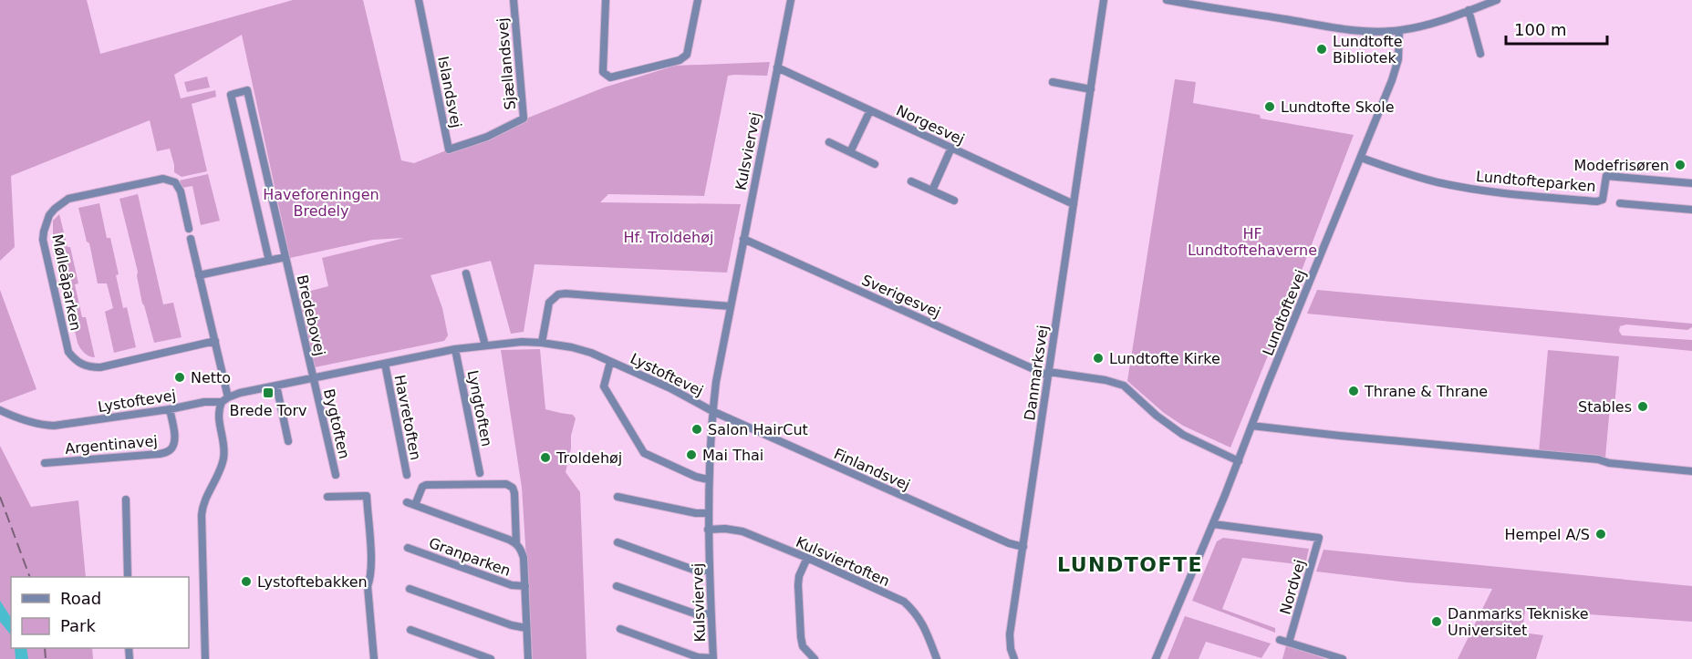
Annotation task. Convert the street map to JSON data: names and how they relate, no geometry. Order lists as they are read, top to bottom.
{
  "streets": {
    "street": [
      "Sjællandsvej",
      "Islandsvej",
      "Norgesvej",
      "Kulsviervej",
      "Lundtofteparken",
      "Mølleåparken",
      "Sverigesvej",
      "Lundtoftevej",
      "Bredebovej",
      "Danmarksvej",
      "Lystoftevej",
      "Lyngtoften",
      "Havretoften",
      "Bygtoften",
      "Argentinavej",
      "Finlandsvej",
      "Granparken",
      "Kulsviertoften",
      "Nordvej"
    ]
  },
  "crossings": [
    ["Sjællandsvej", "Islandsvej"],
    ["Norgesvej", "Kulsviervej"],
    ["Norgesvej", "Danmarksvej"],
    ["Kulsviervej", "Sverigesvej"],
    ["Kulsviervej", "Lystoftevej"],
    ["Kulsviervej", "Finlandsvej"],
    ["Kulsviervej", "Kulsviertoften"],
    ["Lundtofteparken", "Lundtoftevej"],
    ["Sverigesvej", "Lundtoftevej"],
    ["Sverigesvej", "Danmarksvej"],
    ["Lundtoftevej", "Nordvej"],
    ["Bredebovej", "Lystoftevej"],
    ["Bredebovej", "Bygtoften"],
    ["Danmarksvej", "Finlandsvej"],
    ["Lystoftevej", "Lyngtoften"],
    ["Lystoftevej", "Havretoften"],
    ["Lystoftevej", "Bygtoften"],
    ["Lystoftevej", "Argentinavej"],
    ["Lystoftevej", "Finlandsvej"]
  ],
  "districts": ["LUNDTOFTE"],
  "parks": ["Haveforeningen Bredely", "HF Lundtoftehaverne", "Hf. Troldehøj"],
  "places": {
    "other": [
      "Lundtofte Bibliotek",
      "Lundtofte Skole",
      "Modefrisøren",
      "Lundtofte Kirke",
      "Netto",
      "Thrane & Thrane",
      "Stables",
      "Salon HairCut",
      "Mai Thai",
      "Troldehøj",
      "Hempel A/S",
      "Lystoftebakken",
      "Danmarks Tekniske Universitet"
    ],
    "transit": ["Brede Torv"]
  },
  "legend": ["Road", "Park"],
  "scale_bar": "100 m"
}
